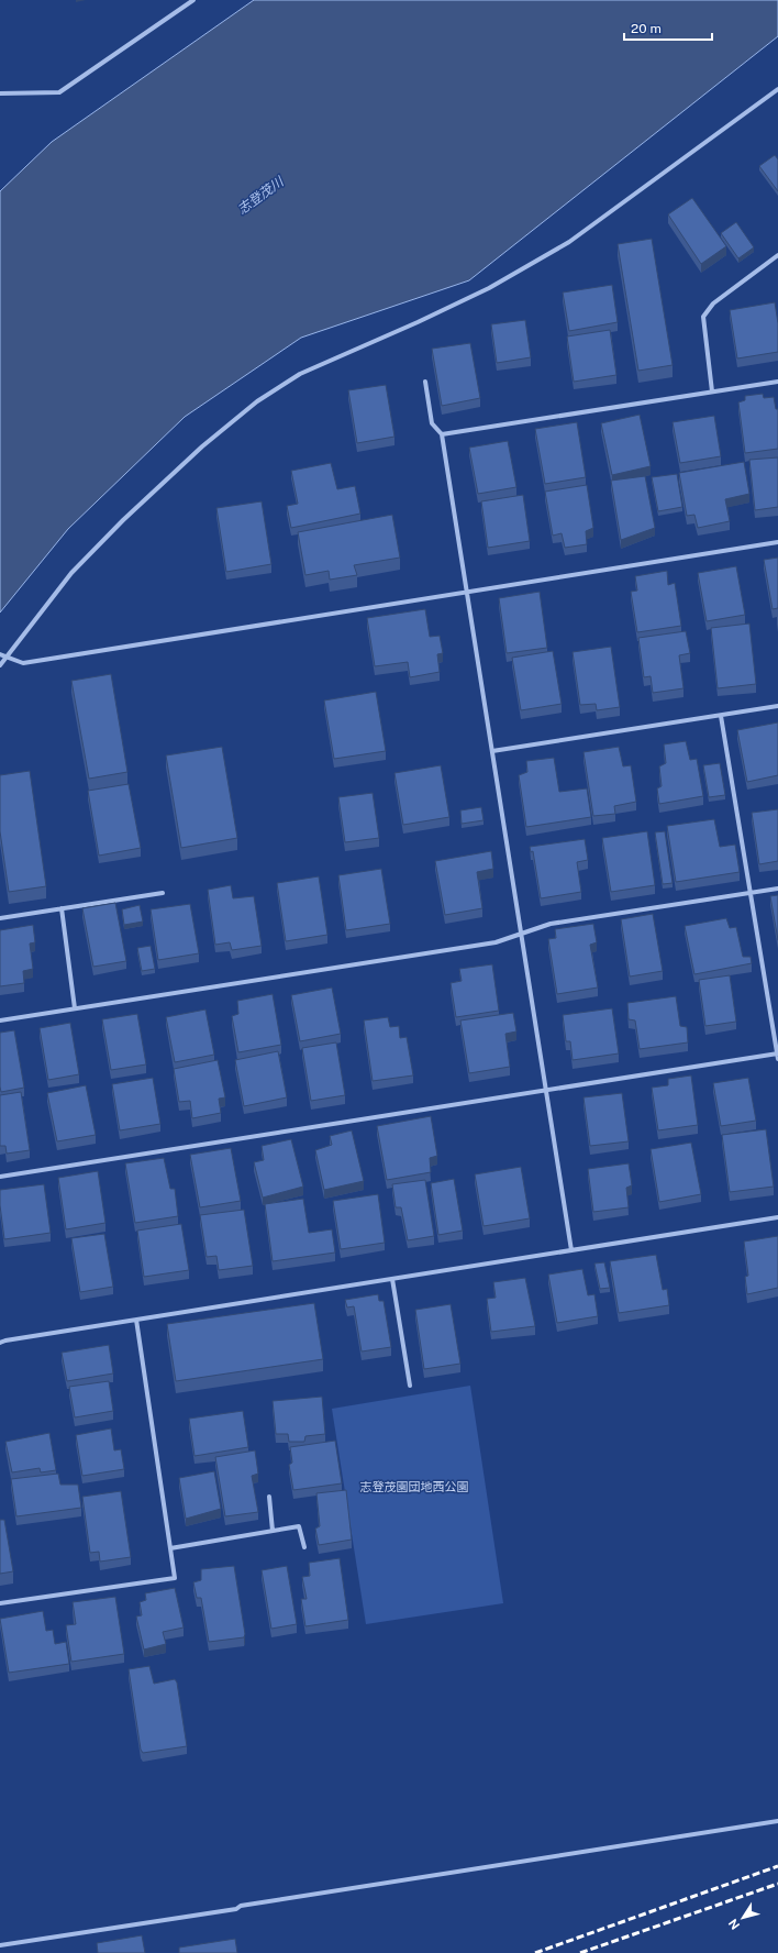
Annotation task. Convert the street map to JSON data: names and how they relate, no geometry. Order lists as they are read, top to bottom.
{
  "water": ["志登茂川"],
  "parks": ["志登茂園団地西公園"],
  "scale_bar": "20 m",
  "north": "bottom left"
}
